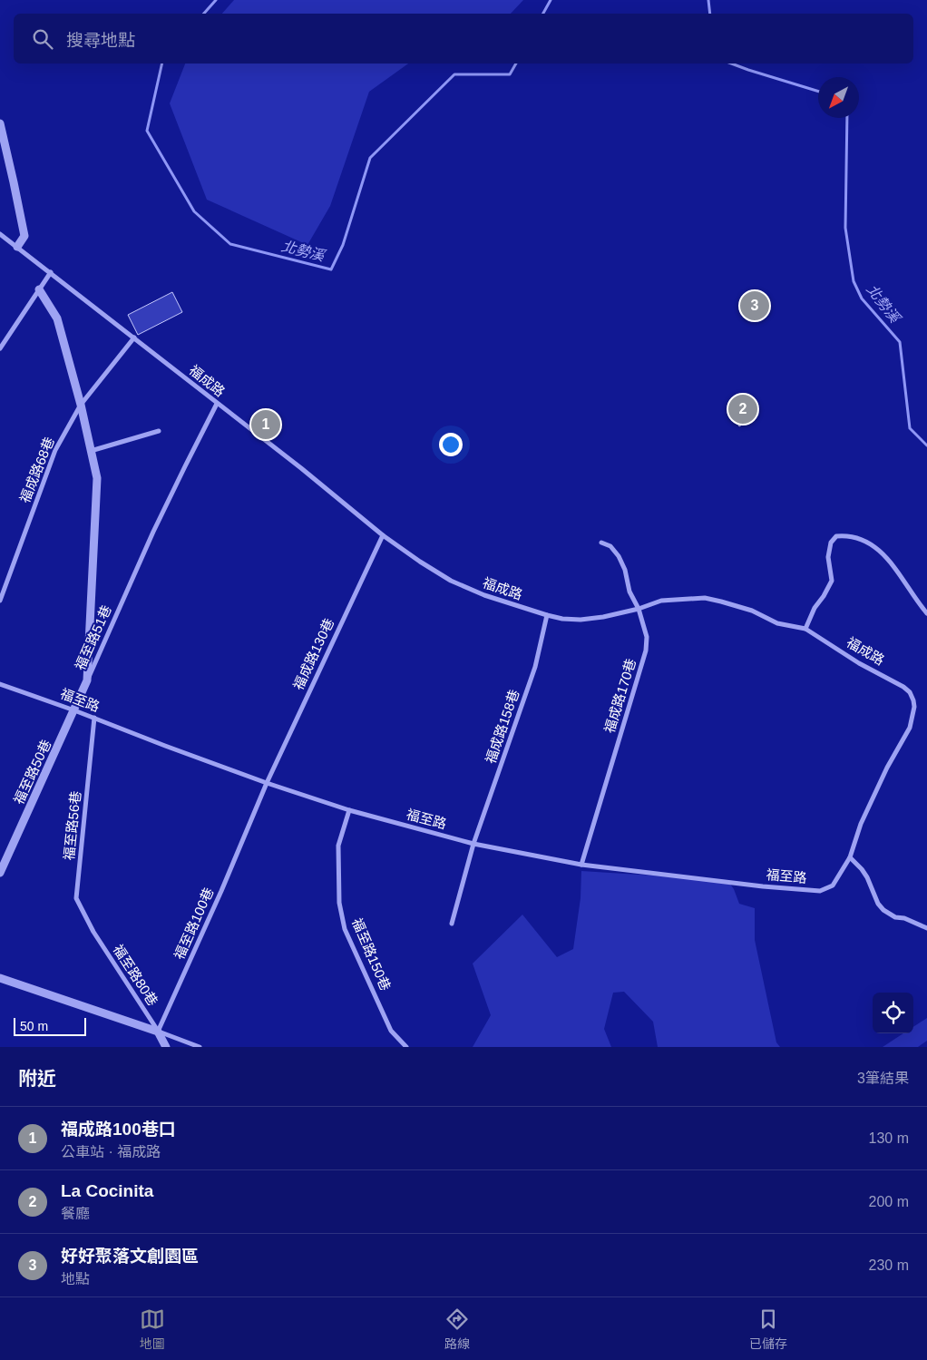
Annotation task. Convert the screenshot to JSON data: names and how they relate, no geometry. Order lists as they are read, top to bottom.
{
  "streets": {
    "street": [
      "福成路",
      "福成路68巷",
      "福至路51巷",
      "福成路130巷",
      "福成路170巷",
      "福至路",
      "福成路158巷",
      "福至路50巷",
      "福至路56巷",
      "福至路100巷",
      "福至路150巷",
      "福至路80巷"
    ]
  },
  "crossings": [
    ["福成路", "福成路68巷"],
    ["福成路", "福至路51巷"],
    ["福成路", "福成路130巷"],
    ["福成路", "福成路170巷"],
    ["福成路", "福至路"],
    ["福成路", "福成路158巷"],
    ["福成路68巷", "福至路51巷"],
    ["福至路51巷", "福至路50巷"],
    ["福成路130巷", "福至路"],
    ["福成路130巷", "福至路100巷"],
    ["福成路170巷", "福至路"],
    ["福至路", "福成路158巷"],
    ["福至路", "福至路50巷"],
    ["福至路", "福至路56巷"],
    ["福至路", "福至路100巷"],
    ["福至路", "福至路150巷"],
    ["福至路56巷", "福至路80巷"],
    ["福至路100巷", "福至路80巷"]
  ],
  "water": ["北勢溪"],
  "scale_bar": "50 m",
  "north": "bottom left",
  "page": {
    "search": "搜尋地點",
    "pins": ["3", "2", "1"],
    "scale": "50 m",
    "heading": ["附近", "3筆結果"],
    "list": [
      {
        "mark": "1",
        "name": "福成路100巷口",
        "note": "公車站 · 福成路",
        "value": "130 m"
      },
      {
        "mark": "2",
        "name": "La Cocinita",
        "note": "餐廳",
        "value": "200 m"
      },
      {
        "mark": "3",
        "name": "好好聚落文創園區",
        "note": "地點",
        "value": "230 m"
      }
    ],
    "nav": ["地圖", "路線", "已儲存"]
  }
}
